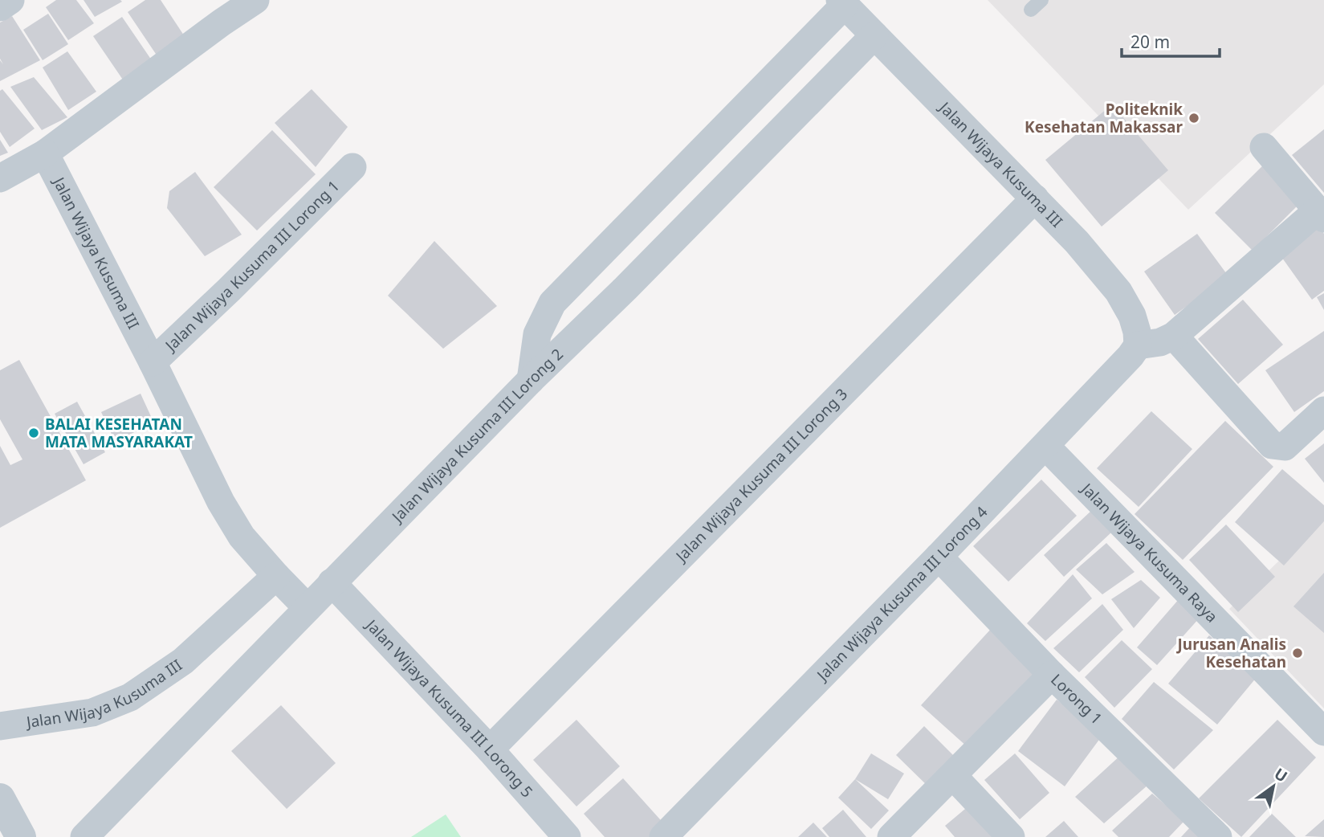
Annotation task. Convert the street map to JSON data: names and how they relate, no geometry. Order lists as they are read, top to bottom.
{
  "streets": {
    "street": [
      "Jalan Wijaya Kusuma III",
      "Jalan Wijaya Kusuma III Lorong 1",
      "Jalan Wijaya Kusuma III Lorong 2",
      "Jalan Wijaya Kusuma III Lorong 3",
      "Jalan Wijaya Kusuma Raya",
      "Jalan Wijaya Kusuma III Lorong 4",
      "Lorong 1",
      "Jalan Wijaya Kusuma III Lorong 5"
    ]
  },
  "crossings": [
    ["Jalan Wijaya Kusuma III", "Jalan Wijaya Kusuma III Lorong 1"],
    ["Jalan Wijaya Kusuma III", "Jalan Wijaya Kusuma III Lorong 2"],
    ["Jalan Wijaya Kusuma III", "Jalan Wijaya Kusuma III Lorong 3"],
    ["Jalan Wijaya Kusuma III", "Jalan Wijaya Kusuma III Lorong 4"],
    ["Jalan Wijaya Kusuma III Lorong 2", "Jalan Wijaya Kusuma III Lorong 5"],
    ["Jalan Wijaya Kusuma III Lorong 3", "Jalan Wijaya Kusuma III Lorong 5"],
    ["Jalan Wijaya Kusuma Raya", "Jalan Wijaya Kusuma III Lorong 4"],
    ["Jalan Wijaya Kusuma III Lorong 4", "Lorong 1"]
  ],
  "places": ["Politeknik Kesehatan Makassar", "BALAI KESEHATAN MATA MASYARAKAT", "Jurusan Analis Kesehatan"],
  "scale_bar": "20 m",
  "north": "top right"
}
